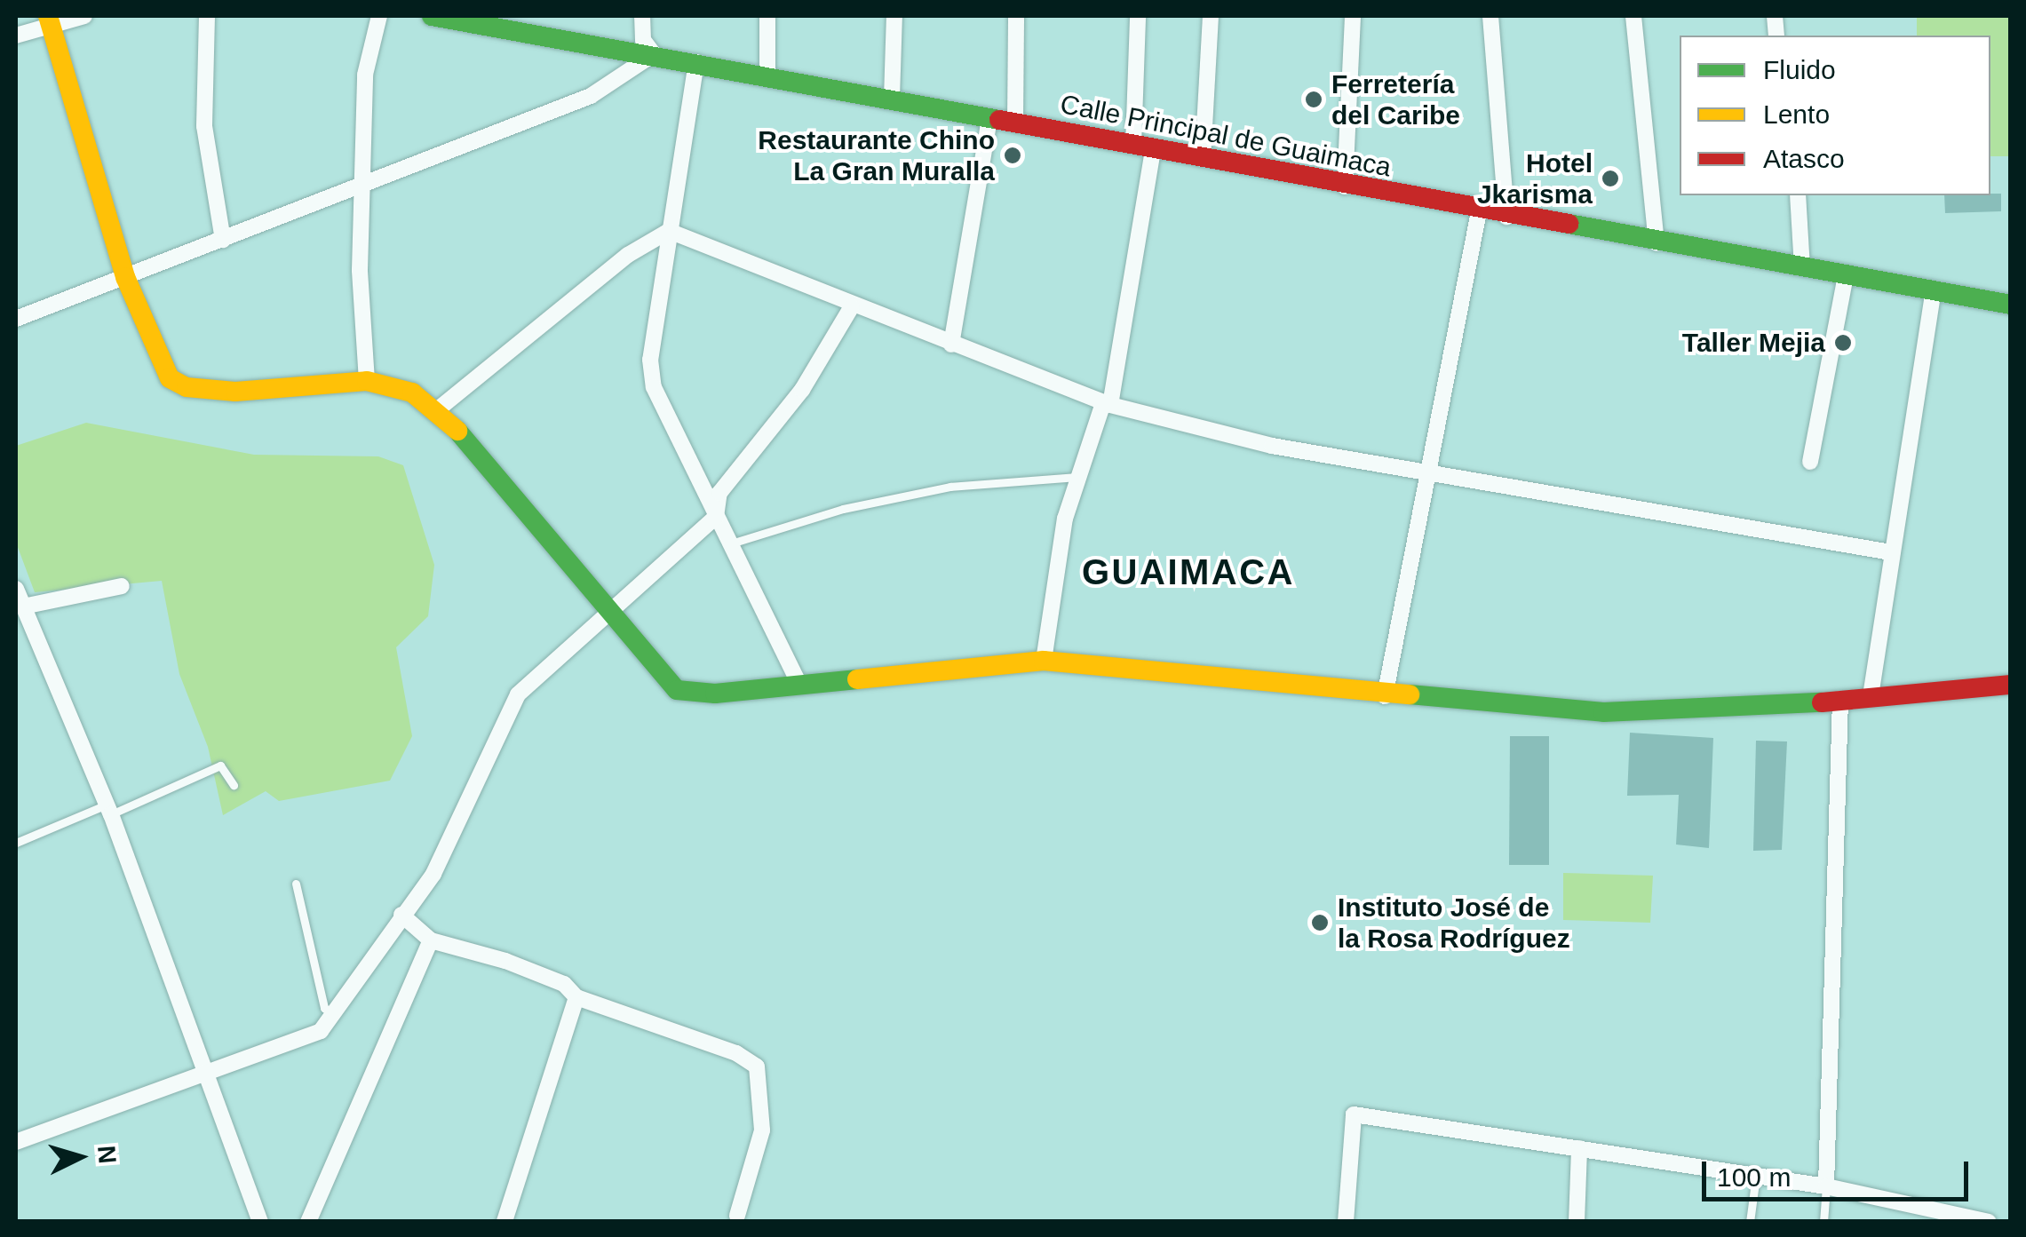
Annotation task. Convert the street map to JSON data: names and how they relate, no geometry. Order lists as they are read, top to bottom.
{
  "streets": {
    "street": ["Calle Principal de Guaimaca"]
  },
  "districts": ["GUAIMACA"],
  "places": [
    "Ferretería del Caribe",
    "Restaurante Chino La Gran Muralla",
    "Hotel Jkarisma",
    "Taller Mejia",
    "Instituto José de la Rosa Rodríguez"
  ],
  "legend": ["Fluido", "Lento", "Atasco"],
  "scale_bar": "100 m",
  "north": "right"
}
